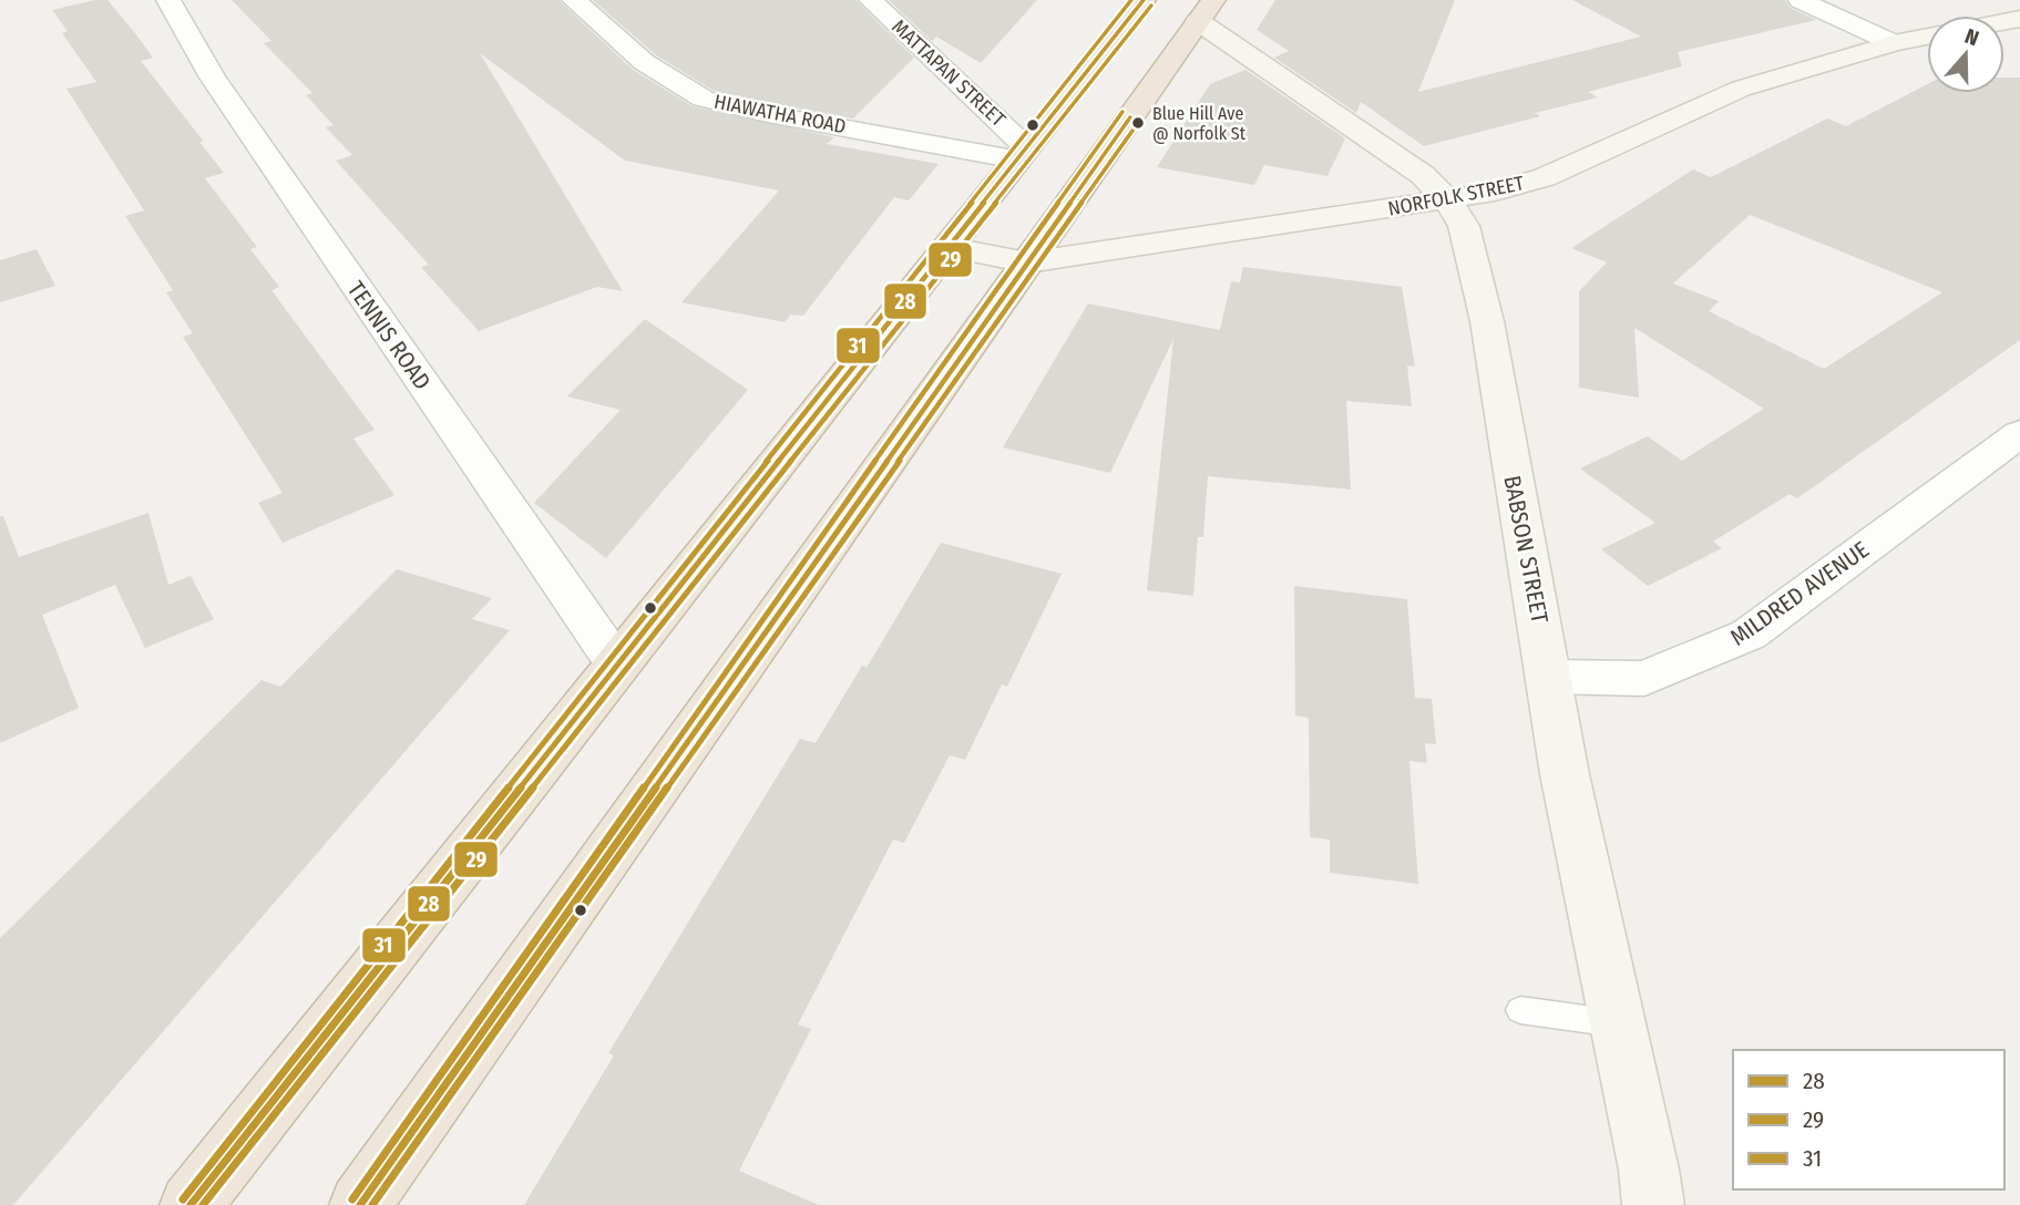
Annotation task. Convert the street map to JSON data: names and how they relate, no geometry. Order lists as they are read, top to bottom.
{
  "streets": {
    "main road": ["NORFOLK STREET", "BABSON STREET"],
    "street": [
      "MATTAPAN STREET",
      "HIAWATHA ROAD",
      "TENNIS ROAD",
      "MILDRED AVENUE"
    ]
  },
  "crossings": [
    ["MATTAPAN STREET", "HIAWATHA ROAD"],
    ["NORFOLK STREET", "BABSON STREET"],
    ["BABSON STREET", "MILDRED AVENUE"]
  ],
  "places": ["Blue Hill Ave @ Norfolk St"],
  "lines": ["transit line 28", "transit line 31", "transit line 29"],
  "legend": ["28", "29", "31"],
  "north": "top"
}
